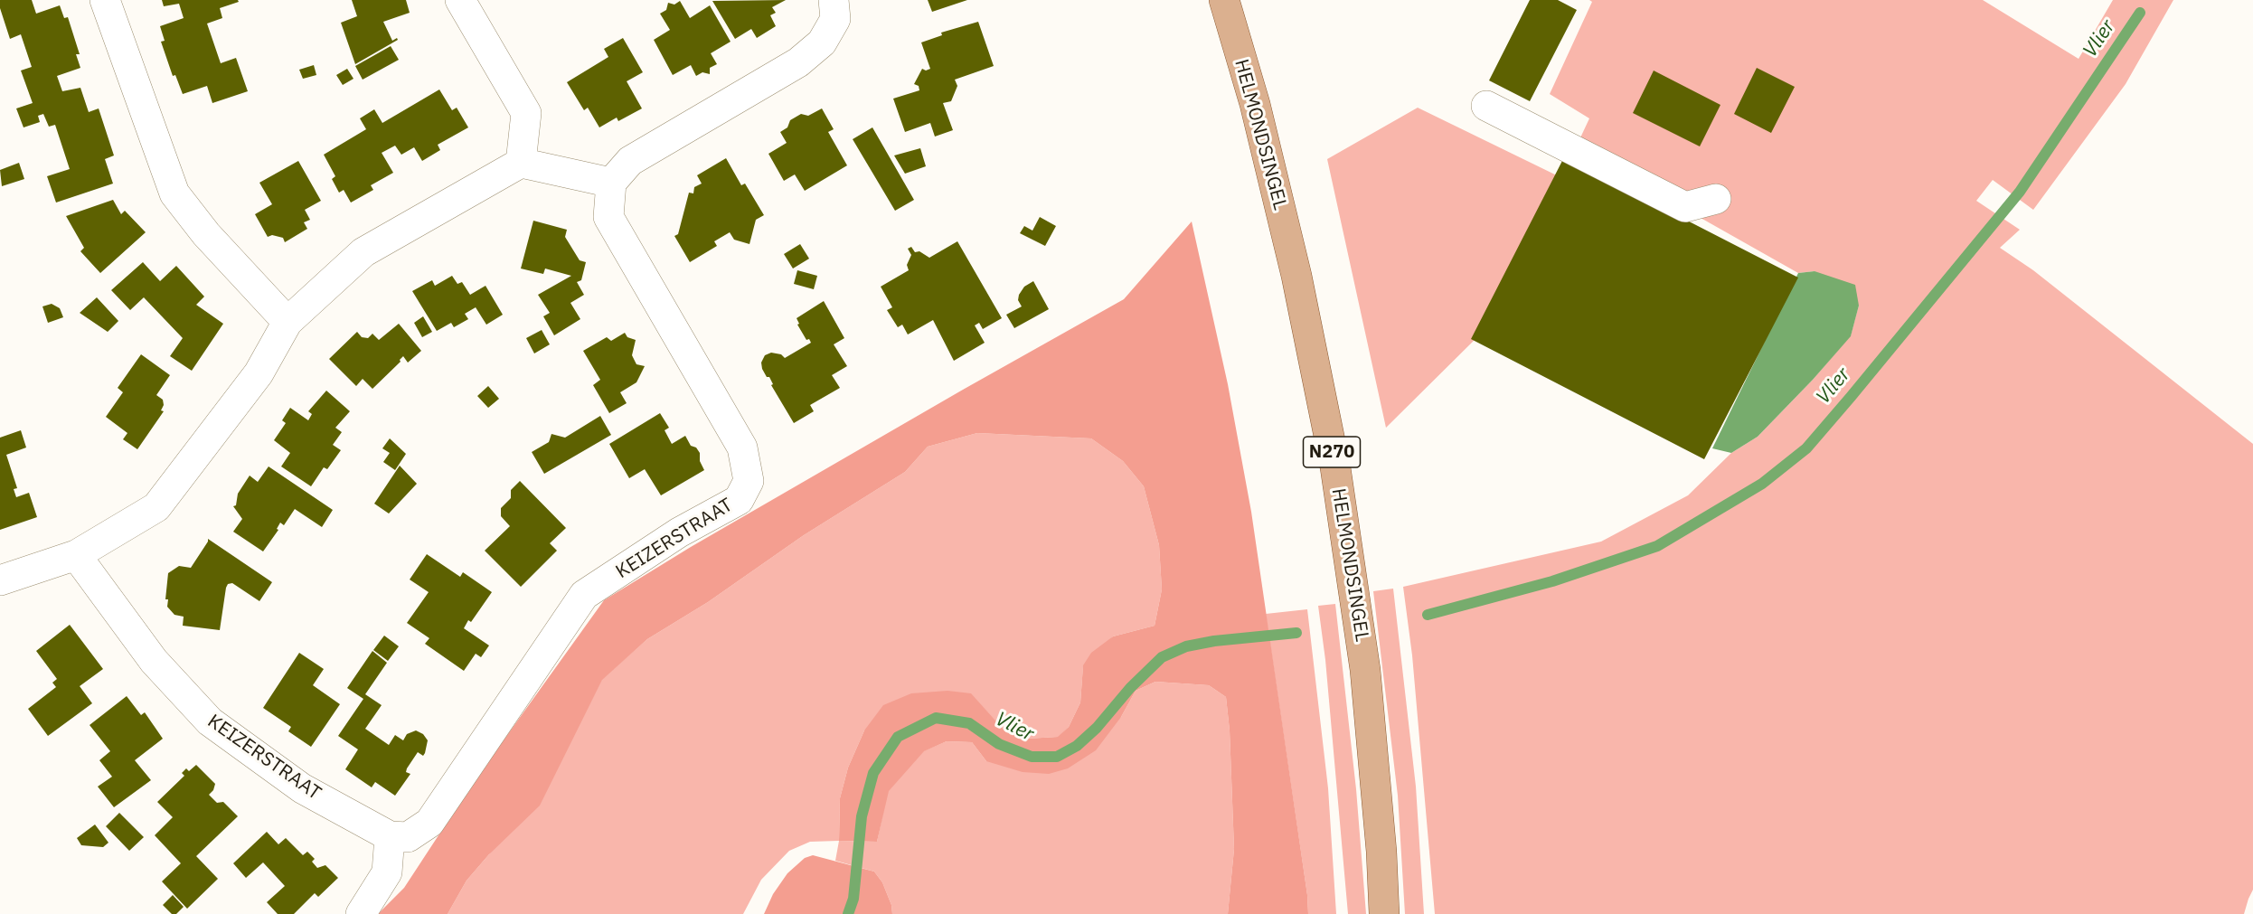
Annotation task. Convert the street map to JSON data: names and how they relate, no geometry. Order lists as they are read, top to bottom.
{
  "streets": {
    "main road": ["HELMONDSINGEL", "N270"],
    "street": ["KEIZERSTRAAT"]
  },
  "water": ["Vlier"]
}
